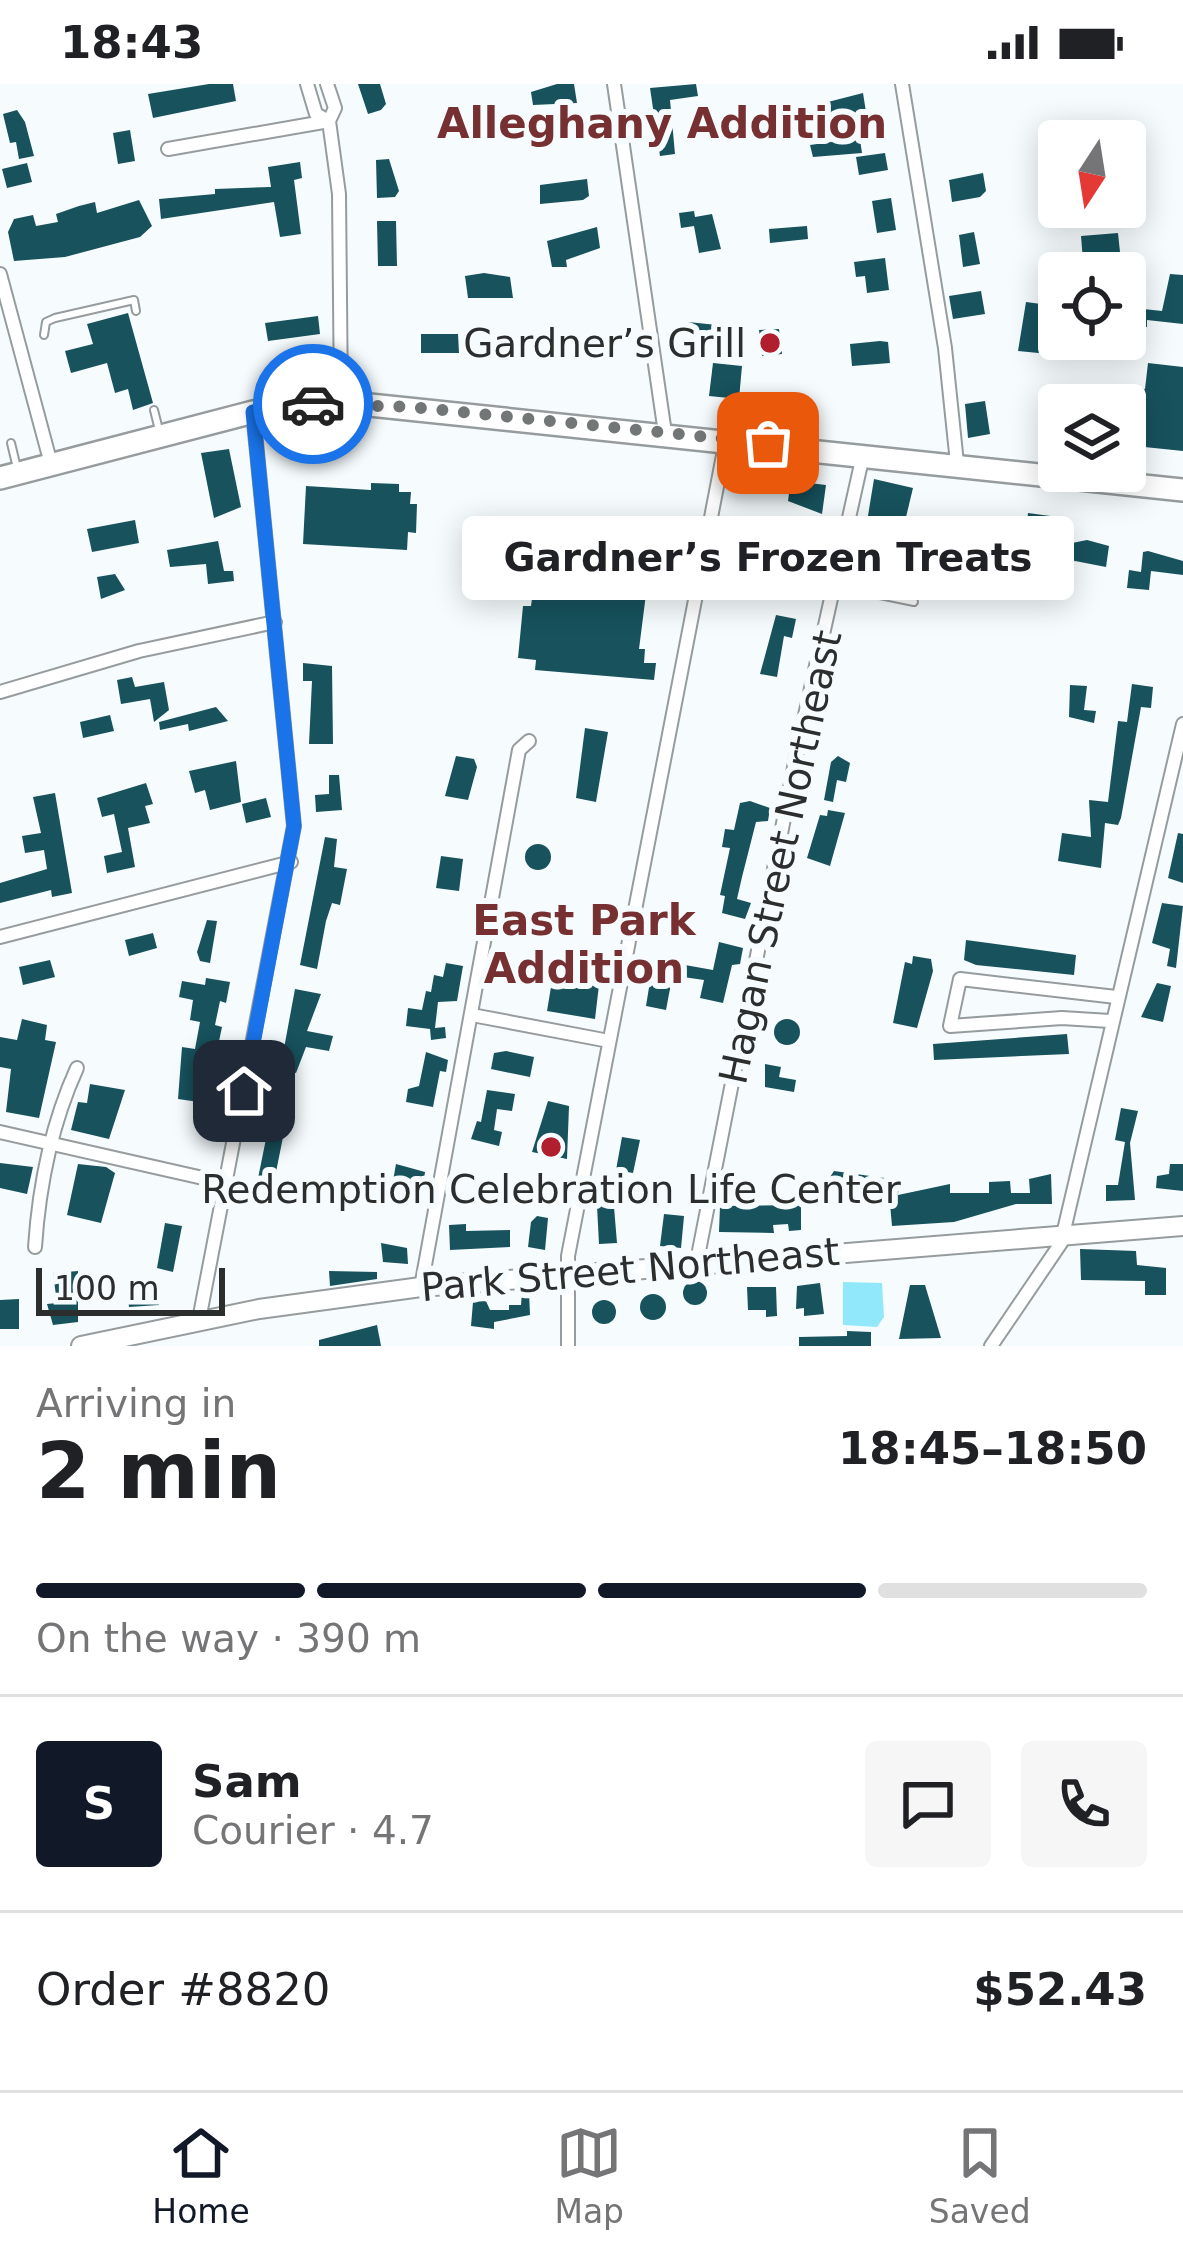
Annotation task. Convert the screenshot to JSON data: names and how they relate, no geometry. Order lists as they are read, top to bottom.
{
  "streets": {
    "street": ["Hagan Street Northeast", "Park Street Northeast"]
  },
  "crossings": [
    ["Hagan Street Northeast", "Park Street Northeast"]
  ],
  "districts": ["Alleghany Addition", "East Park Addition"],
  "places": ["Gardner’s Grill", "Gardner’s Frozen Treats", "Redemption Celebration Life Center"],
  "scale_bar": "100 m",
  "north": "bottom",
  "page": {
    "status": "18:43",
    "bubble": "Gardner’s Frozen Treats",
    "scale": "100 m",
    "heading": ["2 min", "Arriving in", "18:45–18:50"],
    "panel": [
      "Sam",
      "Courier · 4.7",
      "Order #8820",
      "$52.43"
    ],
    "bar": "On the way · 390 m",
    "round": "S",
    "tabs": ["Home", "Map", "Saved"]
  }
}
